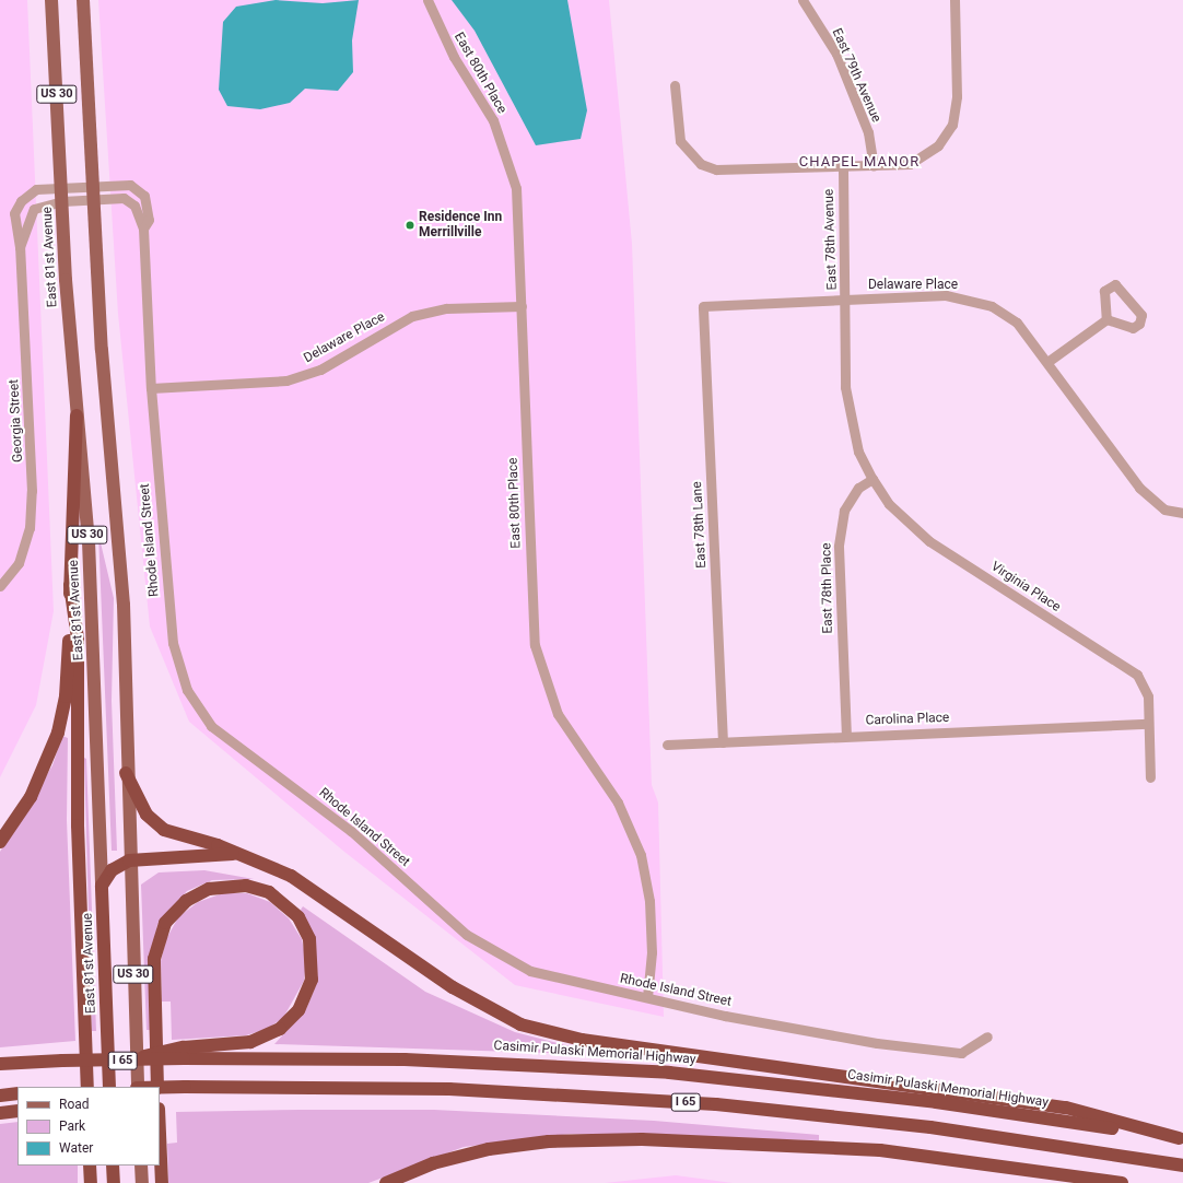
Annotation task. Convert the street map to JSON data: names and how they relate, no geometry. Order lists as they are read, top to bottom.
{
  "streets": {
    "highway": [
      "US 30",
      "East 81st Avenue",
      "Casimir Pulaski Memorial Highway",
      "I 65"
    ],
    "street": [
      "East 80th Place",
      "East 79th Avenue",
      "East 78th Avenue",
      "Delaware Place",
      "Georgia Street",
      "East 78th Lane",
      "Rhode Island Street",
      "Virginia Place",
      "East 78th Place",
      "Carolina Place"
    ]
  },
  "crossings": [
    ["East 80th Place", "Delaware Place"],
    ["East 80th Place", "Rhode Island Street"],
    ["US 30", "Rhode Island Street"],
    ["East 78th Avenue", "Delaware Place"],
    ["East 81st Avenue", "Georgia Street"],
    ["East 81st Avenue", "Rhode Island Street"],
    ["Delaware Place", "East 78th Lane"],
    ["Delaware Place", "Rhode Island Street"],
    ["Georgia Street", "Rhode Island Street"],
    ["East 78th Lane", "Carolina Place"],
    ["Virginia Place", "East 78th Place"],
    ["Virginia Place", "Carolina Place"],
    ["East 78th Place", "Carolina Place"]
  ],
  "districts": ["CHAPEL MANOR"],
  "places": ["Residence Inn Merrillville"],
  "legend": ["Road", "Park", "Water"]
}
